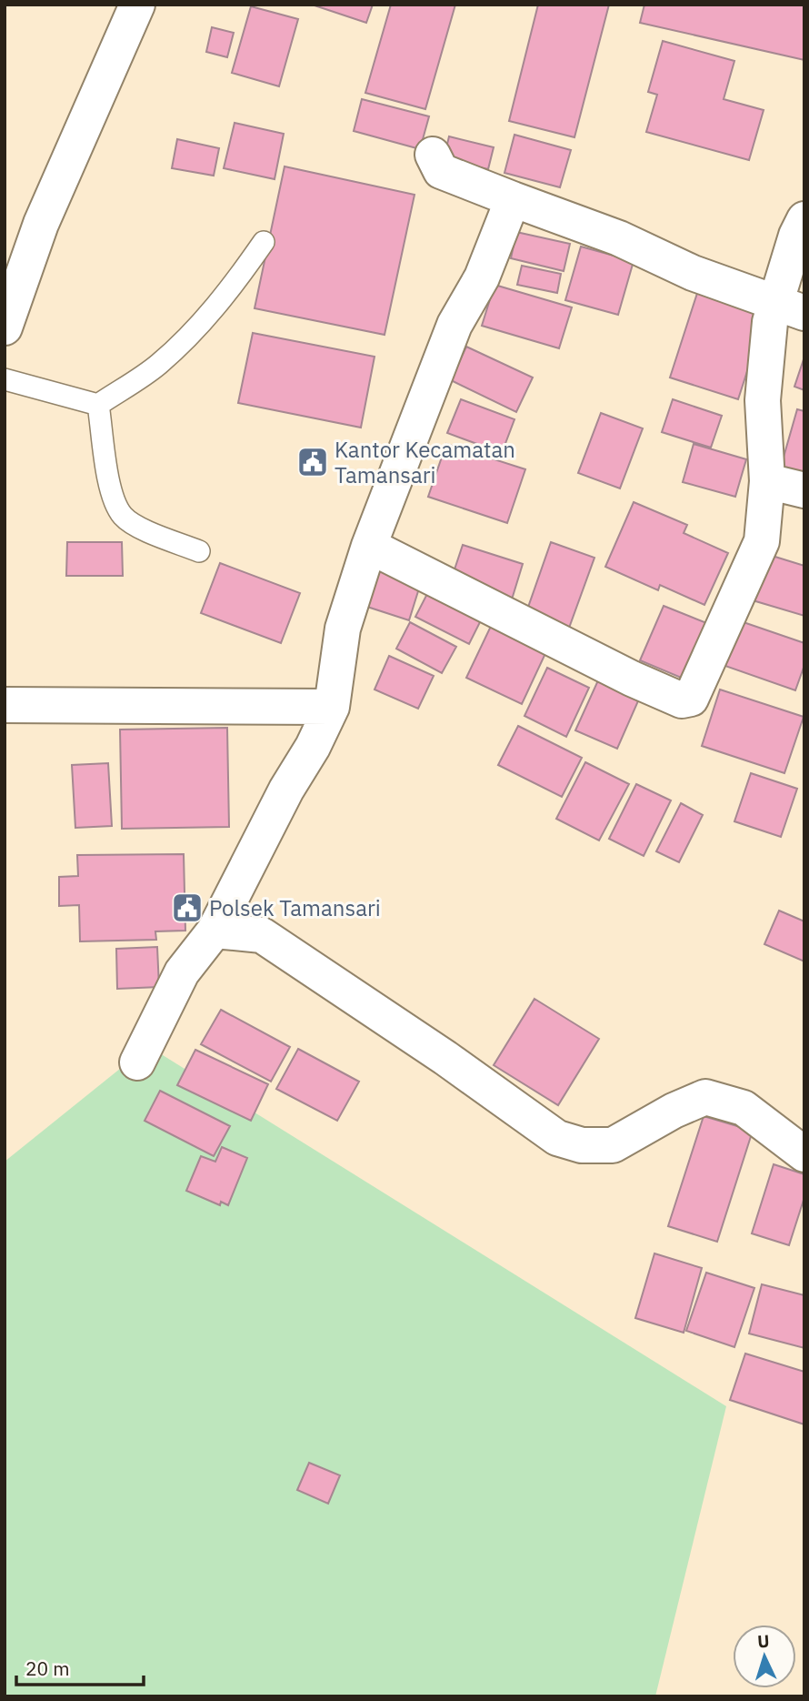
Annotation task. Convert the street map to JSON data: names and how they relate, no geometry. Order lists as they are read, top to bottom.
{
  "places": {
    "public building": ["Kantor Kecamatan Tamansari", "Polsek Tamansari"]
  },
  "scale_bar": "20 m",
  "north": "top"
}
